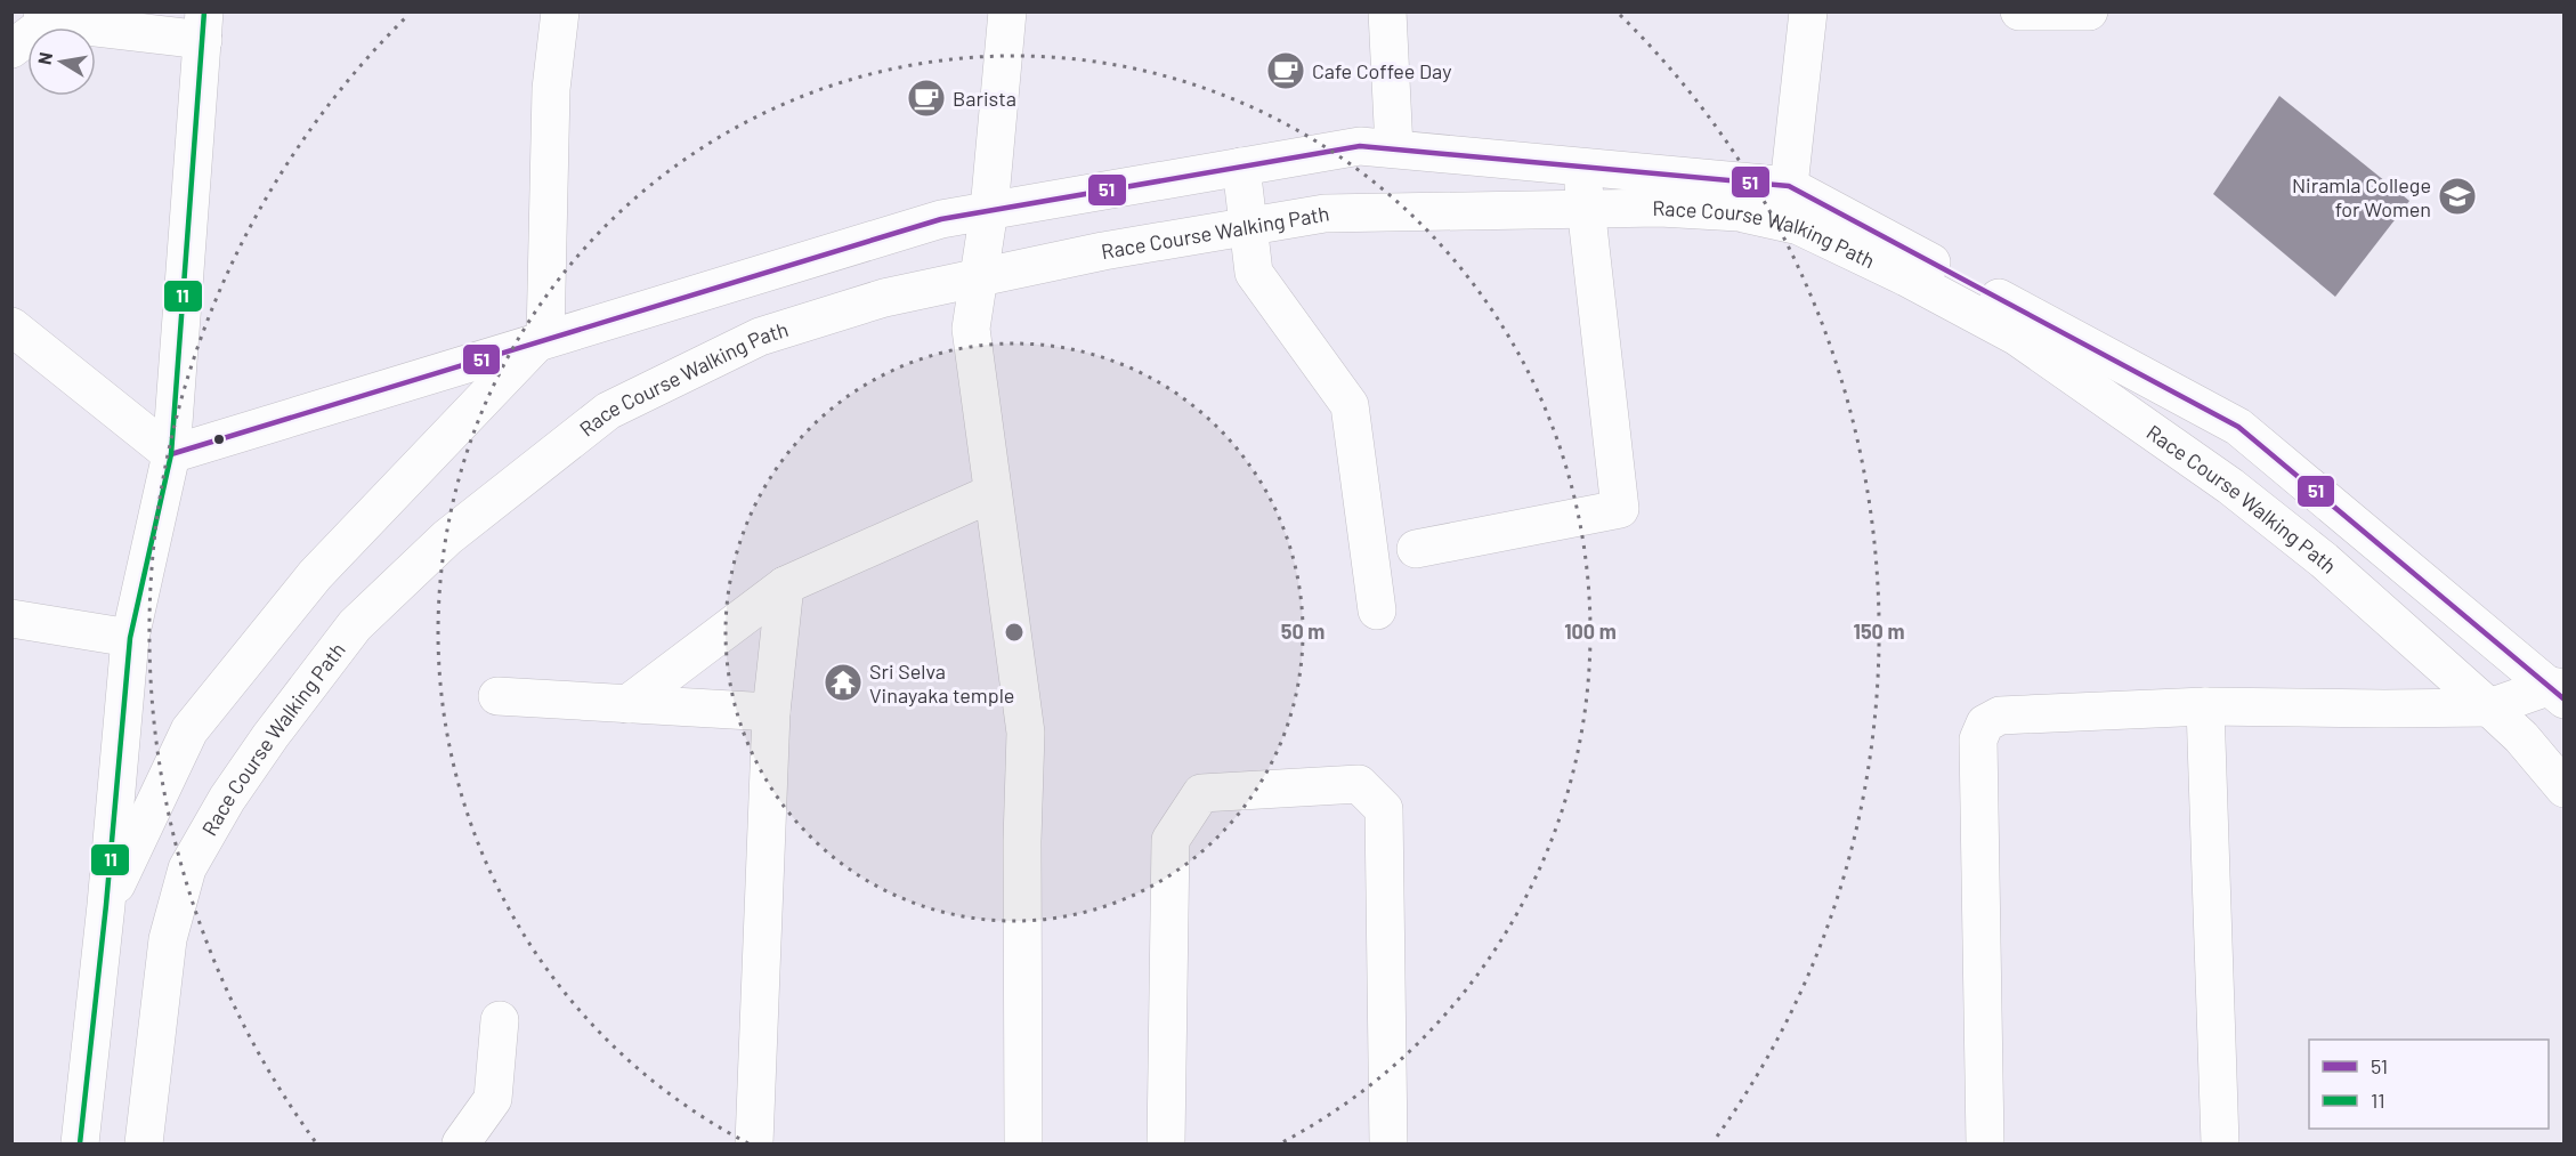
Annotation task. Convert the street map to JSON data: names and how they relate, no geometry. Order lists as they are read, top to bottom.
{
  "streets": {
    "street": ["Race Course Walking Path"]
  },
  "places": {
    "cafe": ["Cafe Coffee Day", "Barista"],
    "school or university": ["Niramla College for Women"],
    "temple": ["Sri Selva Vinayaka temple"]
  },
  "lines": ["transit line 11", "transit line 51"],
  "legend": ["51", "11"],
  "north": "left",
  "rings": ["50 m", "100 m", "150 m"]
}
